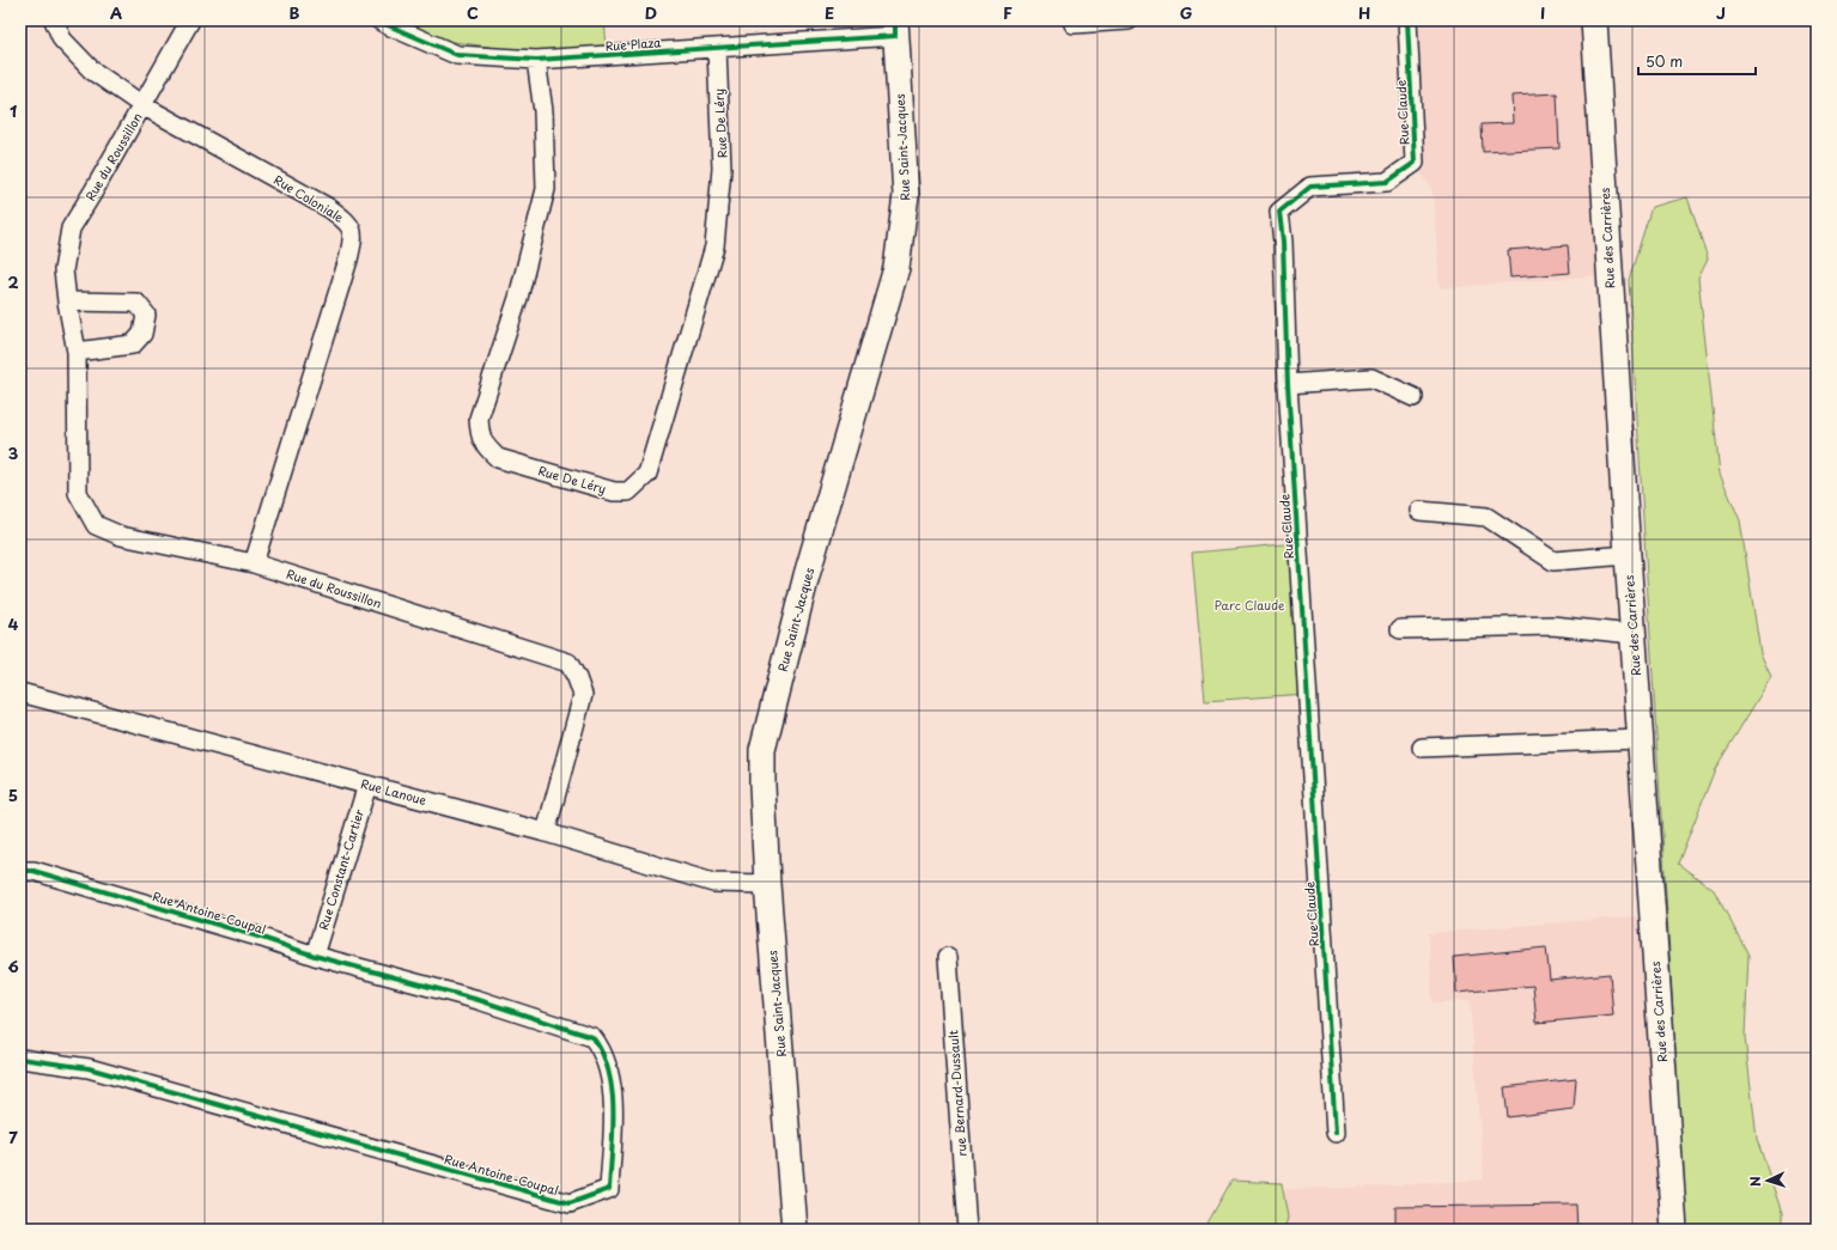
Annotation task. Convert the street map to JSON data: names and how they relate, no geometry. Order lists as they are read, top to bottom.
{
  "streets": {
    "main road": ["Rue Saint-Jacques", "Rue des Carrières"],
    "street": [
      "Rue Plaza",
      "Rue Claude",
      "Rue De Léry",
      "Rue du Roussillon",
      "Rue Coloniale",
      "Rue Lanoue",
      "Rue Constant-Cartier",
      "Rue Antoine-Coupal",
      "rue Bernard-Dussault"
    ]
  },
  "crossings": [
    ["Rue Plaza", "Rue De Léry"],
    ["Rue Plaza", "Rue Saint-Jacques"],
    ["Rue Saint-Jacques", "Rue Lanoue"],
    ["Rue du Roussillon", "Rue Coloniale"],
    ["Rue du Roussillon", "Rue Lanoue"],
    ["Rue Lanoue", "Rue Constant-Cartier"],
    ["Rue Constant-Cartier", "Rue Antoine-Coupal"]
  ],
  "parks": ["Parc Claude"],
  "scale_bar": "50 m",
  "north": "left",
  "grid": {
    "columns": [
      "A",
      "B",
      "C",
      "D",
      "E",
      "F",
      "G",
      "H",
      "I",
      "J"
    ],
    "rows": [
      "1",
      "2",
      "3",
      "4",
      "5",
      "6",
      "7"
    ]
  }
}
